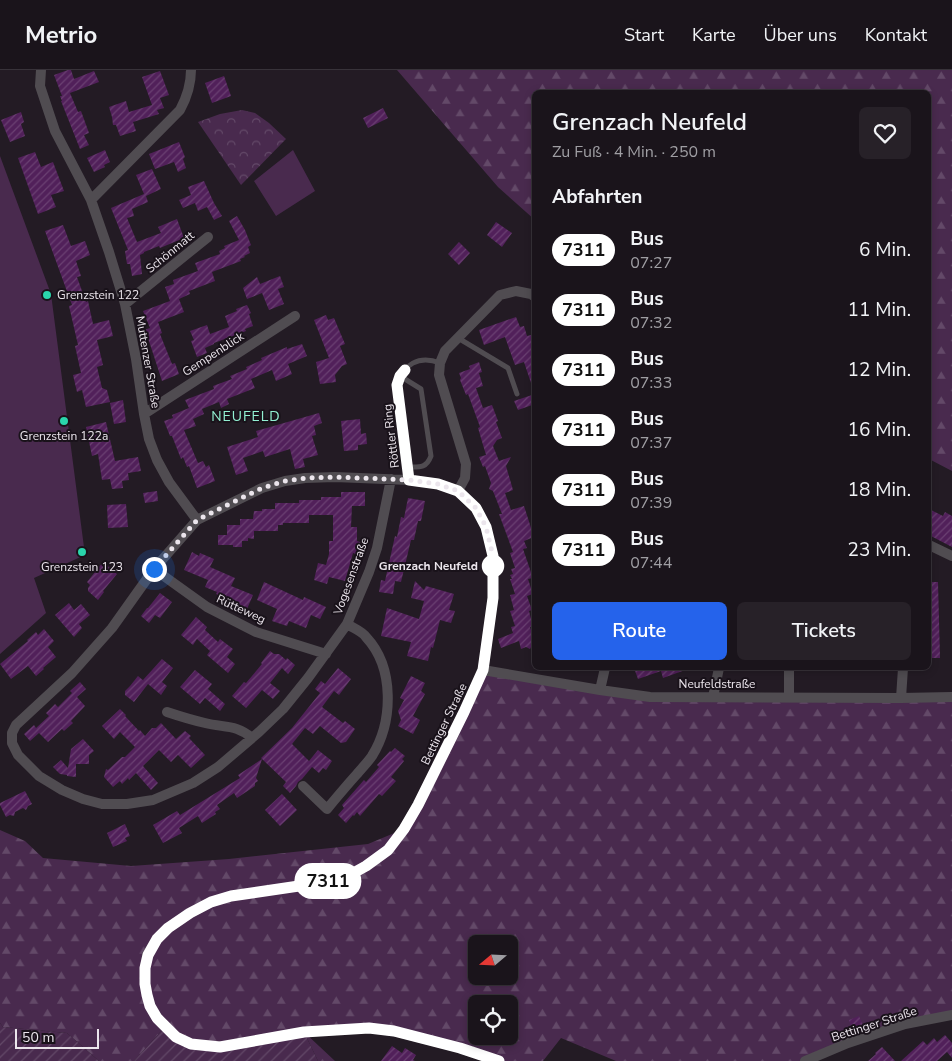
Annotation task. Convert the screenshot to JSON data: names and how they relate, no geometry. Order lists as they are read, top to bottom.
{
  "streets": {
    "street": [
      "Schönmatt",
      "Gempenblick",
      "Muttenzer Straße",
      "Vogesenstraße",
      "Rütteweg",
      "Neufeldstraße",
      "Bettinger Straße"
    ],
    "lane": ["Röttler Ring"]
  },
  "crossings": [
    ["Schönmatt", "Muttenzer Straße"],
    ["Gempenblick", "Muttenzer Straße"],
    ["Muttenzer Straße", "Bettinger Straße"],
    ["Röttler Ring", "Bettinger Straße"],
    ["Vogesenstraße", "Rütteweg"],
    ["Vogesenstraße", "Bettinger Straße"],
    ["Rütteweg", "Bettinger Straße"],
    ["Neufeldstraße", "Bettinger Straße"]
  ],
  "districts": ["NEUFELD"],
  "places": [
    "Grenzstein 122",
    "Grenzstein 122a",
    "Grenzstein 123",
    "Grenzach Neufeld"
  ],
  "lines": ["bus line 7311"],
  "scale_bar": "50 m",
  "north": "left",
  "page": {
    "header": "Metrio",
    "nav": [
      "Start",
      "Karte",
      "Über uns",
      "Kontakt"
    ],
    "on_map": "7311",
    "heading": [
      ["Grenzach Neufeld", "Zu Fuß · 4 Min. · 250 m"],
      "Abfahrten"
    ],
    "list": [
      {
        "mark": "7311",
        "name": "Bus",
        "note": "07:27",
        "value": "6 Min."
      },
      {
        "mark": "7311",
        "name": "Bus",
        "note": "07:32",
        "value": "11 Min."
      },
      {
        "mark": "7311",
        "name": "Bus",
        "note": "07:33",
        "value": "12 Min."
      },
      {
        "mark": "7311",
        "name": "Bus",
        "note": "07:37",
        "value": "16 Min."
      },
      {
        "mark": "7311",
        "name": "Bus",
        "note": "07:39",
        "value": "18 Min."
      },
      {
        "mark": "7311",
        "name": "Bus",
        "note": "07:44",
        "value": "23 Min."
      }
    ],
    "buttons": ["Route", "Tickets"],
    "scale": "50 m"
  }
}
